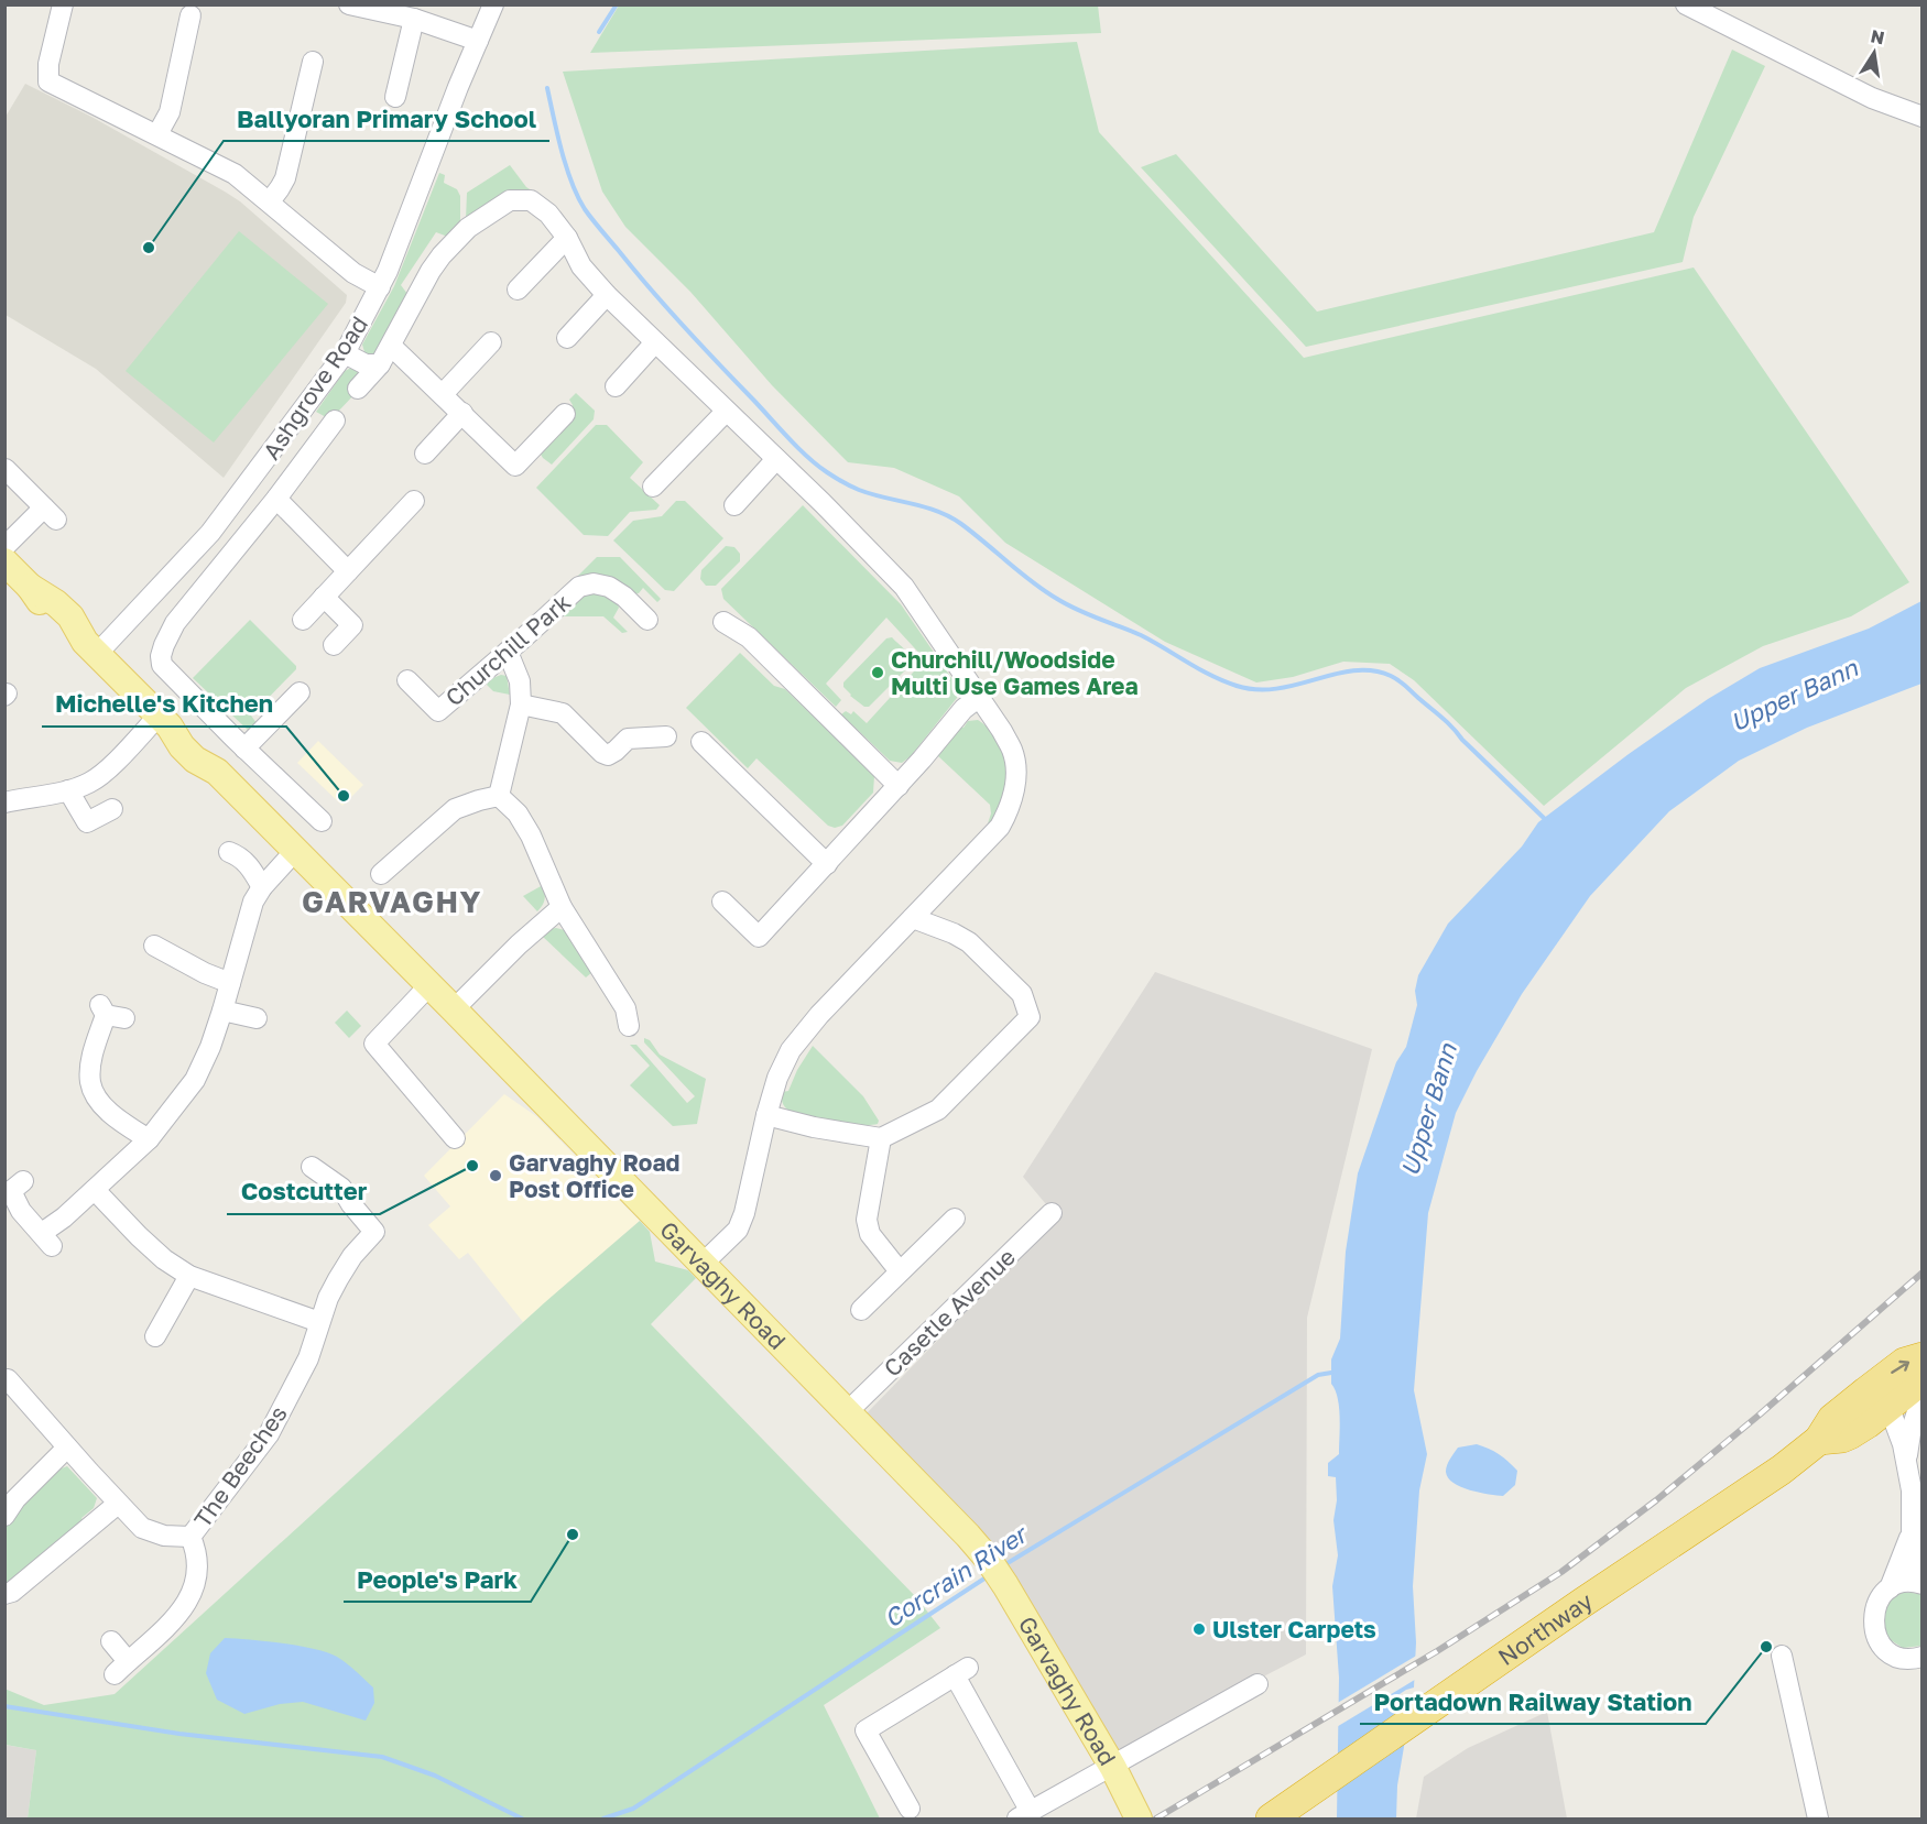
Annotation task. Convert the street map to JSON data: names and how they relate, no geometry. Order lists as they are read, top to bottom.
{
  "streets": {
    "highway": ["Northway"],
    "main road": ["Garvaghy Road"],
    "street": [
      "Ashgrove Road",
      "Churchill Park",
      "Casetle Avenue",
      "The Beeches"
    ]
  },
  "crossings": [
    ["Ashgrove Road", "Garvaghy Road"],
    ["Garvaghy Road", "Casetle Avenue"]
  ],
  "districts": ["GARVAGHY"],
  "water": ["Upper Bann", "Corcrain River"],
  "places": [
    "Ballyoran Primary School",
    "Churchill/Woodside Multi Use Games Area",
    "Michelle's Kitchen",
    "Costcutter",
    "Garvaghy Road Post Office",
    "People's Park",
    "Ulster Carpets",
    "Portadown Railway Station"
  ],
  "north": "top"
}
